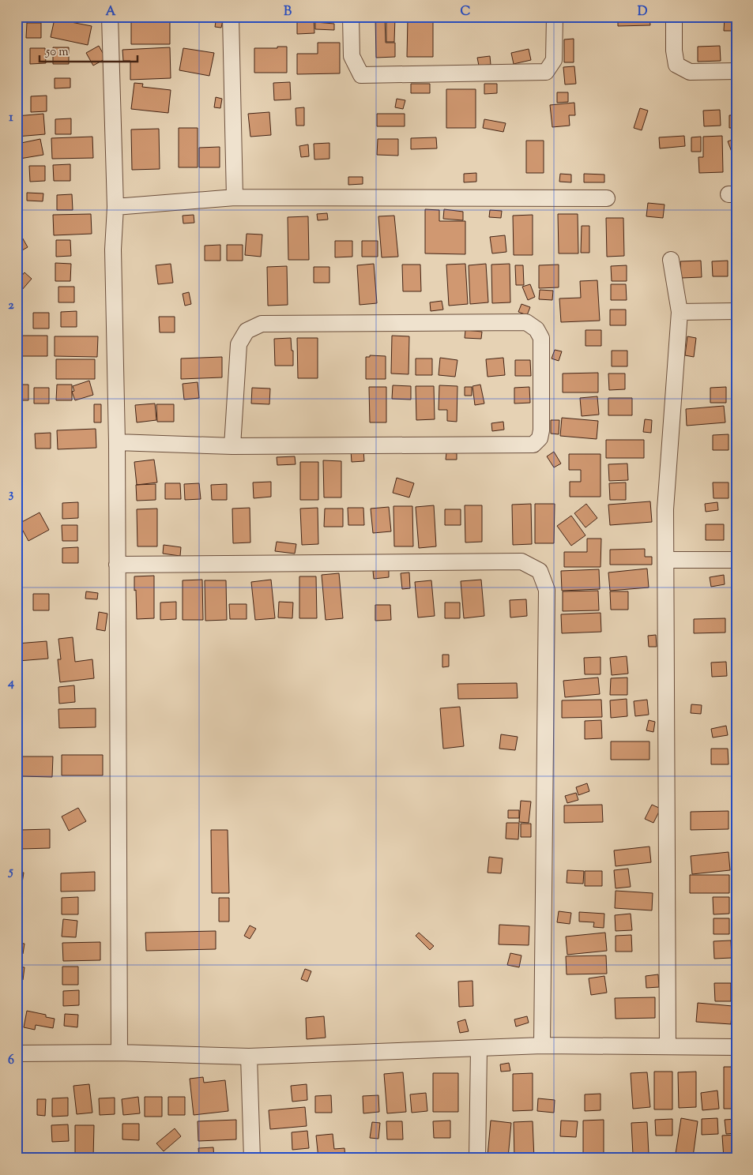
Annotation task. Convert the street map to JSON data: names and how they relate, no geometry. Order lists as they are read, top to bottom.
{
  "scale_bar": "50 m",
  "grid": {
    "columns": [
      "A",
      "B",
      "C",
      "D"
    ],
    "rows": [
      "1",
      "2",
      "3",
      "4",
      "5",
      "6"
    ]
  }
}
